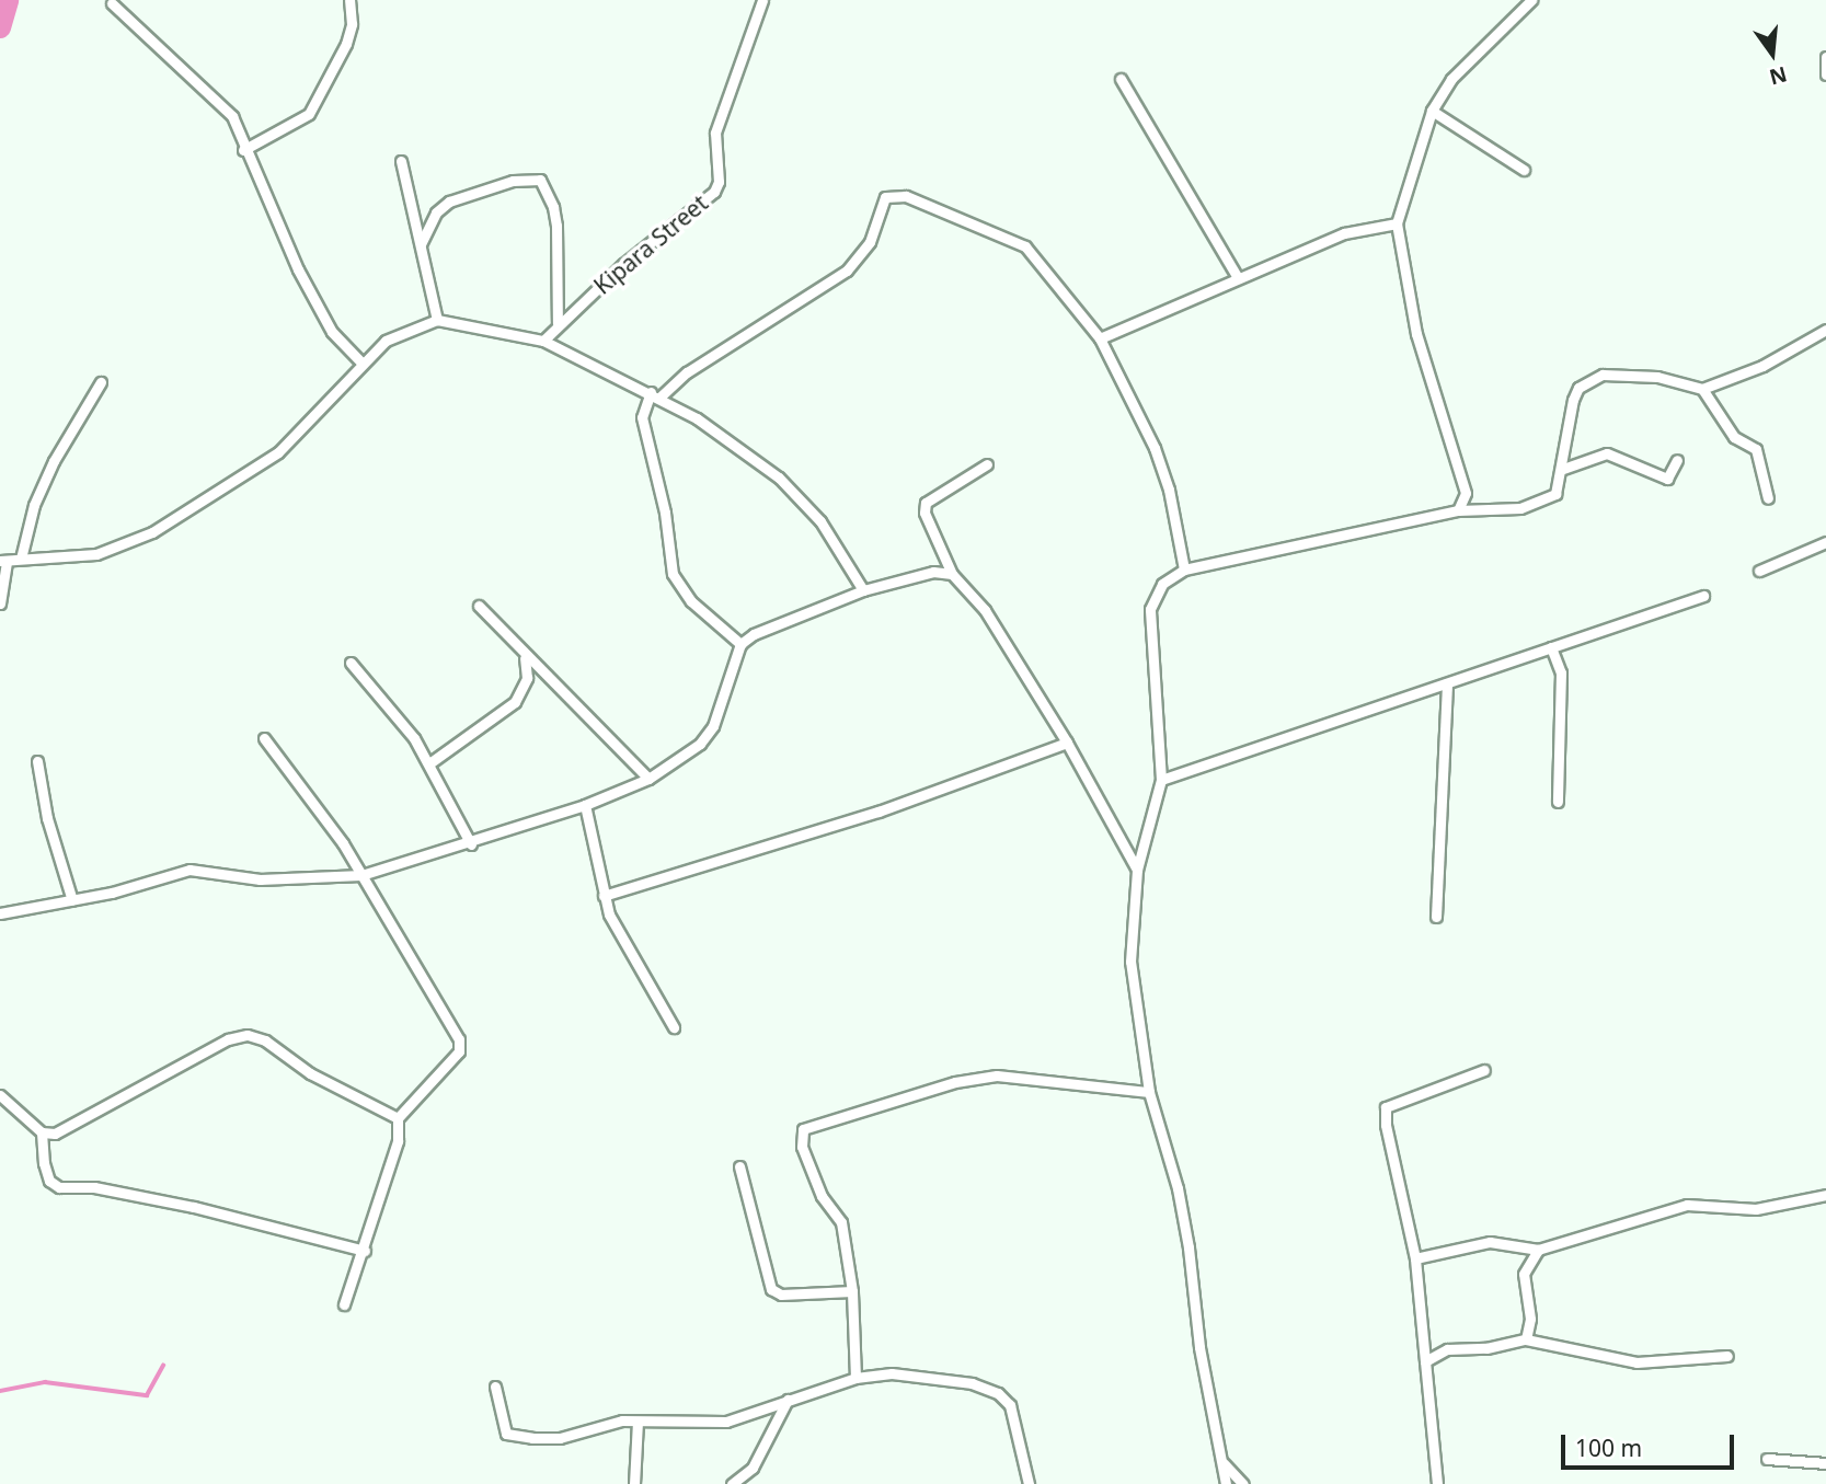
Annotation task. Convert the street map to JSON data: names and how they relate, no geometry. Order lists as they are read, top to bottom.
{
  "streets": {
    "street": ["Kipara Street"]
  },
  "scale_bar": "100 m",
  "north": "bottom"
}
